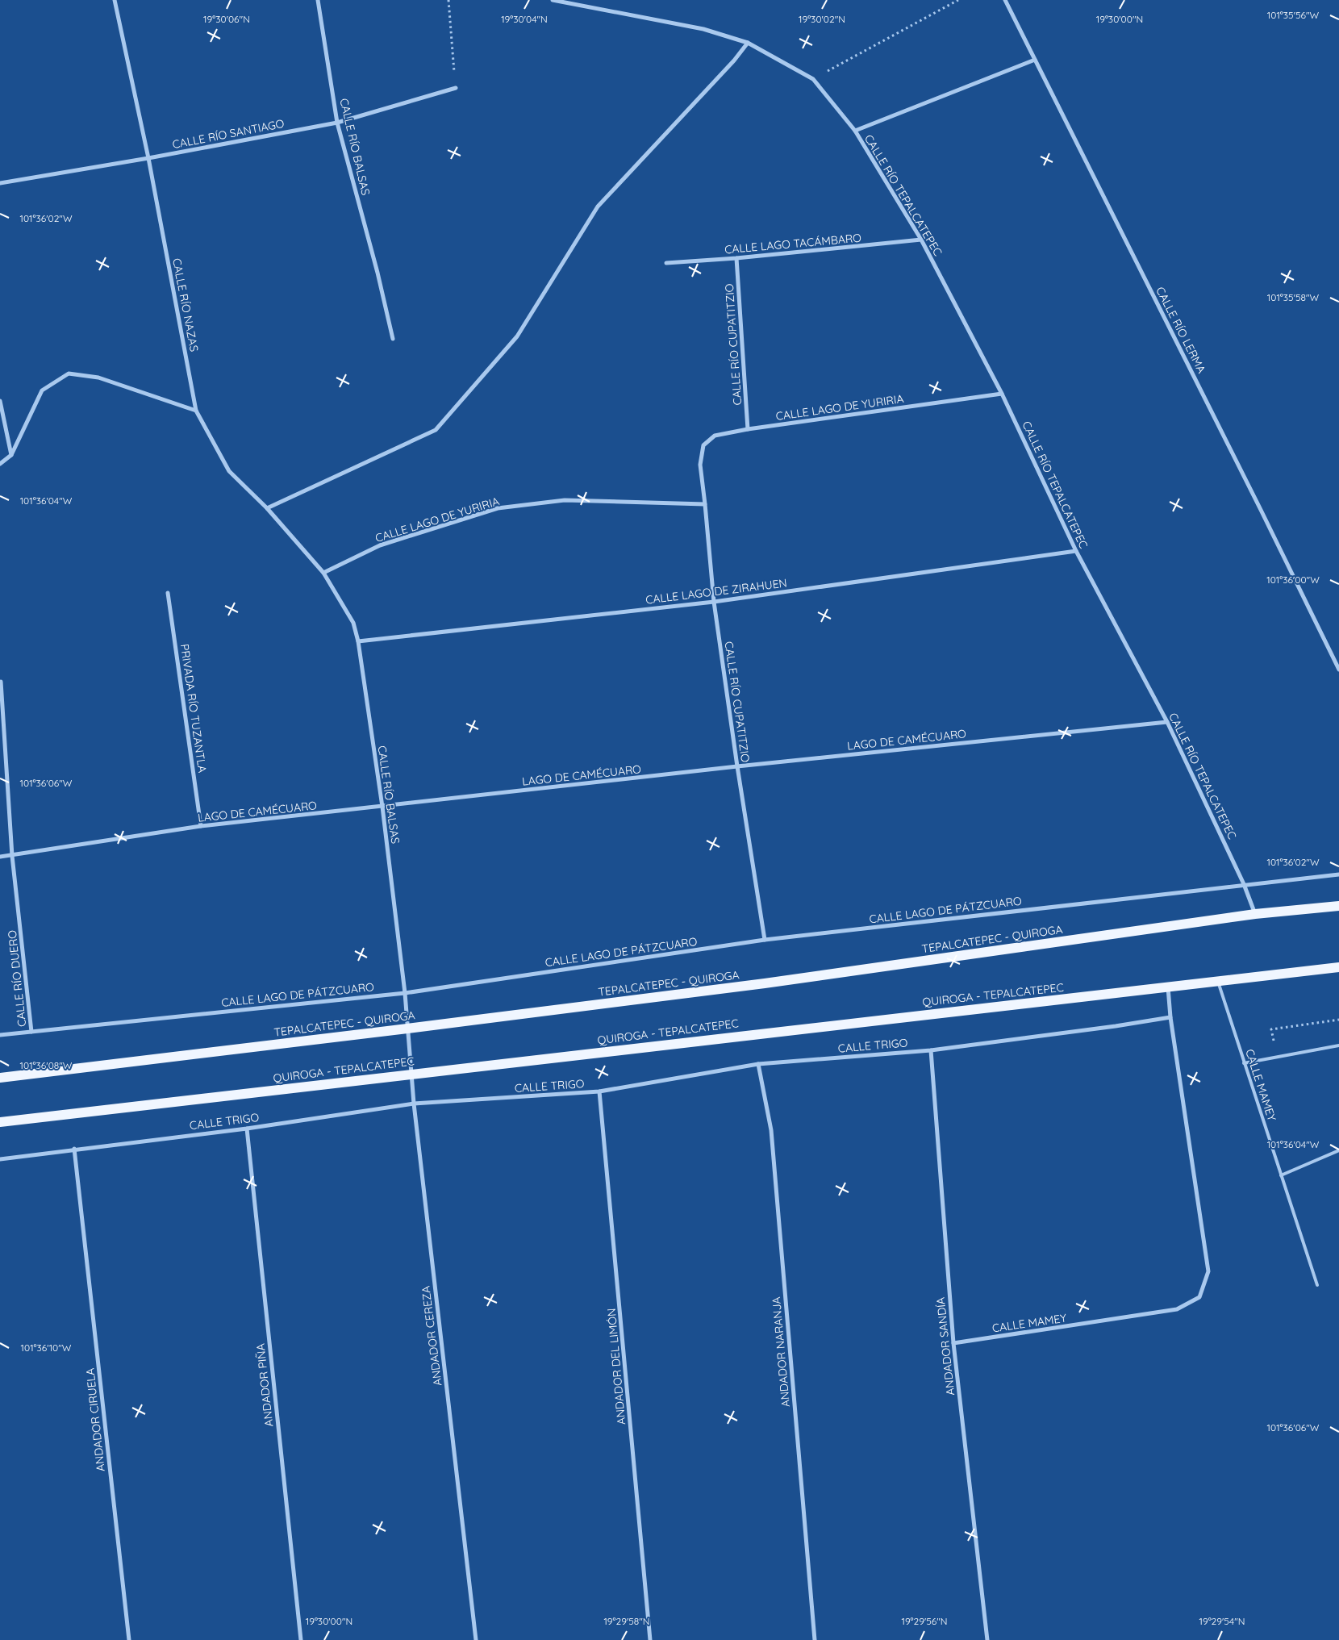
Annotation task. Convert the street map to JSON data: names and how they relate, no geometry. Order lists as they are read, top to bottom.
{
  "streets": {
    "main road": ["TEPALCATEPEC - QUIROGA", "QUIROGA - TEPALCATEPEC"],
    "street": [
      "CALLE RÍO SANTIAGO",
      "CALLE RÍO BALSAS",
      "CALLE RÍO TEPALCATEPEC",
      "CALLE LAGO TACÁMBARO",
      "CALLE RÍO NAZAS",
      "CALLE RÍO LERMA",
      "CALLE RÍO CUPATITZIO",
      "CALLE LAGO DE YURIRIA",
      "CALLE LAGO DE ZIRAHUEN",
      "PRIVADA RÍO TUZANTLA",
      "LAGO DE CAMÉCUARO",
      "CALLE LAGO DE PÁTZCUARO",
      "CALLE RÍO DUERO",
      "CALLE TRIGO",
      "CALLE MAMEY",
      "ANDADOR CEREZA",
      "ANDADOR SANDÍA",
      "ANDADOR NARANJA",
      "ANDADOR DEL LIMÓN",
      "ANDADOR PIÑA",
      "ANDADOR CIRUELA"
    ]
  },
  "crossings": [
    ["CALLE RÍO SANTIAGO", "CALLE RÍO BALSAS"],
    ["CALLE RÍO SANTIAGO", "CALLE RÍO NAZAS"],
    ["CALLE RÍO BALSAS", "CALLE RÍO NAZAS"],
    ["CALLE RÍO BALSAS", "CALLE LAGO DE YURIRIA"],
    ["CALLE RÍO BALSAS", "CALLE LAGO DE ZIRAHUEN"],
    ["CALLE RÍO BALSAS", "LAGO DE CAMÉCUARO"],
    ["CALLE RÍO BALSAS", "CALLE LAGO DE PÁTZCUARO"],
    ["CALLE RÍO BALSAS", "TEPALCATEPEC - QUIROGA"],
    ["CALLE RÍO BALSAS", "ANDADOR CEREZA"],
    ["CALLE RÍO TEPALCATEPEC", "CALLE LAGO TACÁMBARO"],
    ["CALLE RÍO TEPALCATEPEC", "CALLE LAGO DE YURIRIA"],
    ["CALLE RÍO TEPALCATEPEC", "CALLE LAGO DE ZIRAHUEN"],
    ["CALLE RÍO TEPALCATEPEC", "LAGO DE CAMÉCUARO"],
    ["CALLE RÍO TEPALCATEPEC", "CALLE LAGO DE PÁTZCUARO"],
    ["CALLE RÍO TEPALCATEPEC", "TEPALCATEPEC - QUIROGA"],
    ["CALLE LAGO TACÁMBARO", "CALLE RÍO CUPATITZIO"],
    ["CALLE RÍO NAZAS", "CALLE LAGO DE YURIRIA"],
    ["CALLE RÍO CUPATITZIO", "CALLE LAGO DE YURIRIA"],
    ["CALLE RÍO CUPATITZIO", "CALLE LAGO DE ZIRAHUEN"],
    ["CALLE RÍO CUPATITZIO", "LAGO DE CAMÉCUARO"],
    ["CALLE RÍO CUPATITZIO", "CALLE LAGO DE PÁTZCUARO"],
    ["PRIVADA RÍO TUZANTLA", "LAGO DE CAMÉCUARO"],
    ["LAGO DE CAMÉCUARO", "CALLE RÍO DUERO"],
    ["CALLE LAGO DE PÁTZCUARO", "CALLE RÍO DUERO"],
    ["TEPALCATEPEC - QUIROGA", "ANDADOR CEREZA"],
    ["QUIROGA - TEPALCATEPEC", "CALLE MAMEY"],
    ["QUIROGA - TEPALCATEPEC", "ANDADOR CEREZA"],
    ["CALLE TRIGO", "CALLE MAMEY"],
    ["CALLE TRIGO", "ANDADOR CEREZA"],
    ["CALLE TRIGO", "ANDADOR SANDÍA"],
    ["CALLE TRIGO", "ANDADOR NARANJA"],
    ["CALLE TRIGO", "ANDADOR DEL LIMÓN"],
    ["CALLE TRIGO", "ANDADOR PIÑA"],
    ["CALLE TRIGO", "ANDADOR CIRUELA"],
    ["CALLE MAMEY", "ANDADOR SANDÍA"]
  ],
  "coordinates": [
    "101°35'56\"W",
    "19°30'06\"N",
    "19°30'02\"N",
    "19°30'00\"N",
    "19°30'04\"N",
    "101°36'02\"W",
    "101°35'58\"W",
    "101°36'04\"W",
    "101°36'00\"W",
    "101°36'06\"W",
    "101°36'08\"W",
    "101°36'10\"W",
    "19°29'58\"N",
    "19°29'56\"N",
    "19°29'54\"N"
  ]
}
